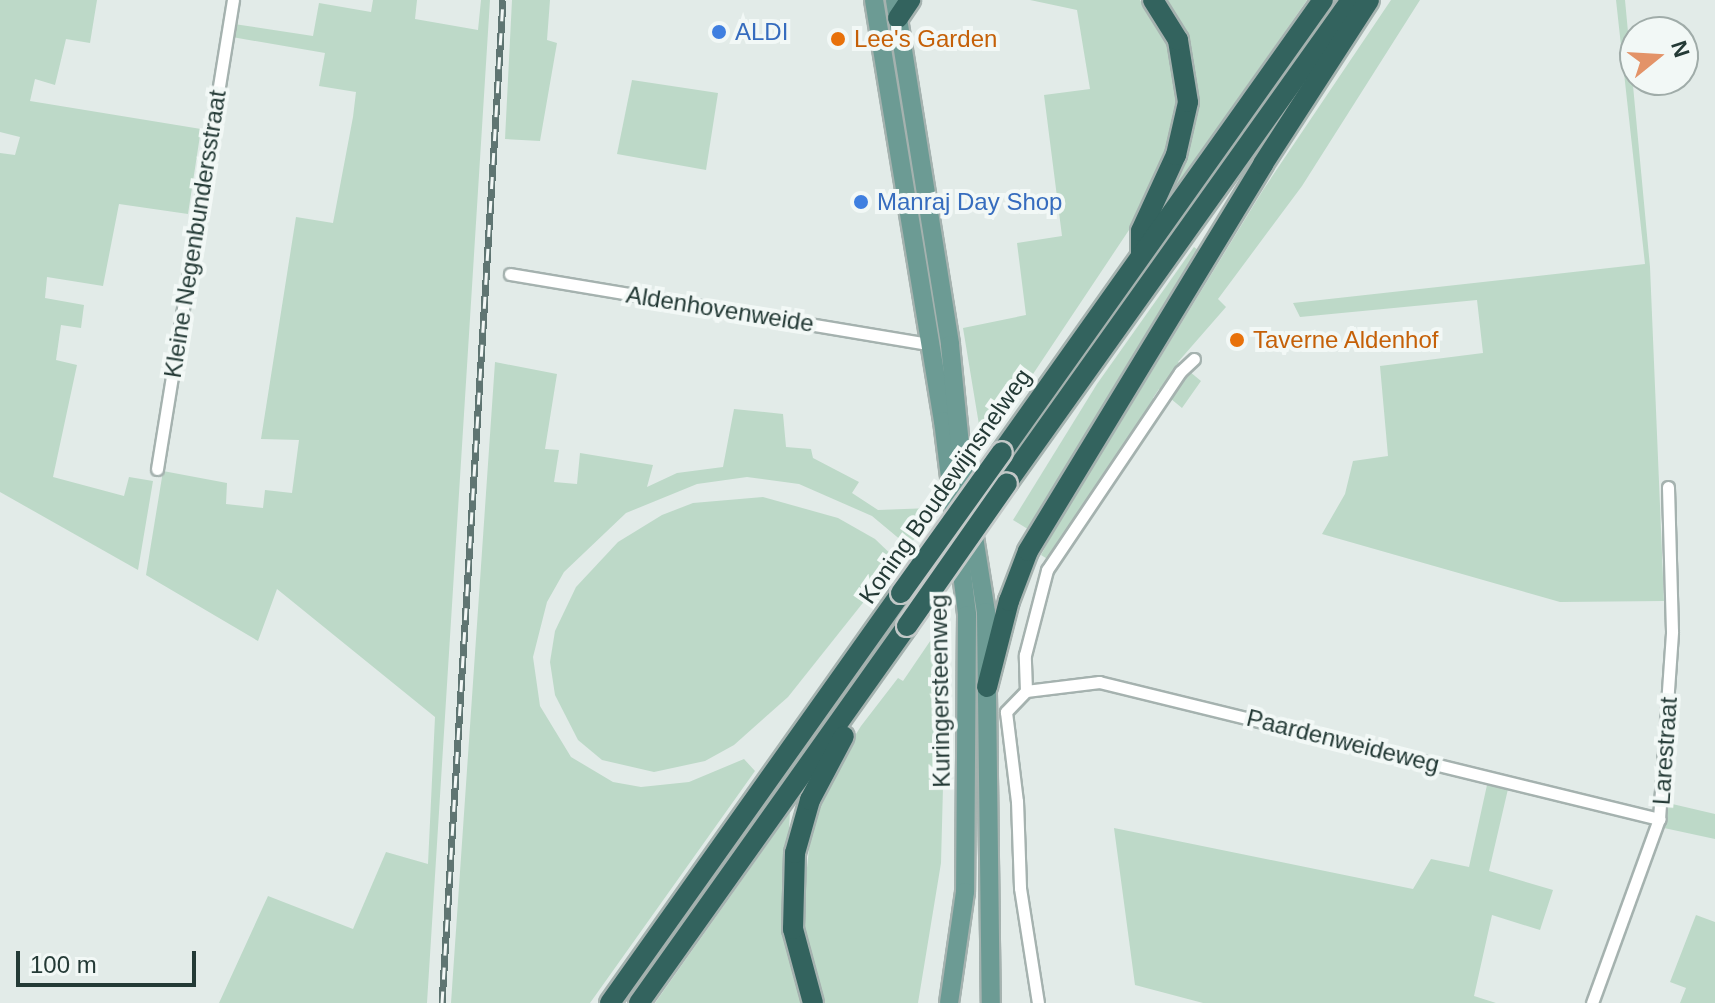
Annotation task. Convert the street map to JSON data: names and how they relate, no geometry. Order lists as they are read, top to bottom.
{
  "streets": {
    "highway": ["Koning Boudewijnsnelweg"],
    "main road": ["Kuringersteenweg"],
    "street": [
      "Kleine Negenbundersstraat",
      "Aldenhovenweide",
      "Paardenweideweg",
      "Larestraat"
    ]
  },
  "crossings": [
    ["Aldenhovenweide", "Kuringersteenweg"],
    ["Paardenweideweg", "Larestraat"]
  ],
  "places": [
    "ALDI",
    "Lee's Garden",
    "Manraj Day Shop",
    "Taverne Aldenhof"
  ],
  "scale_bar": "100 m",
  "north": "right"
}
